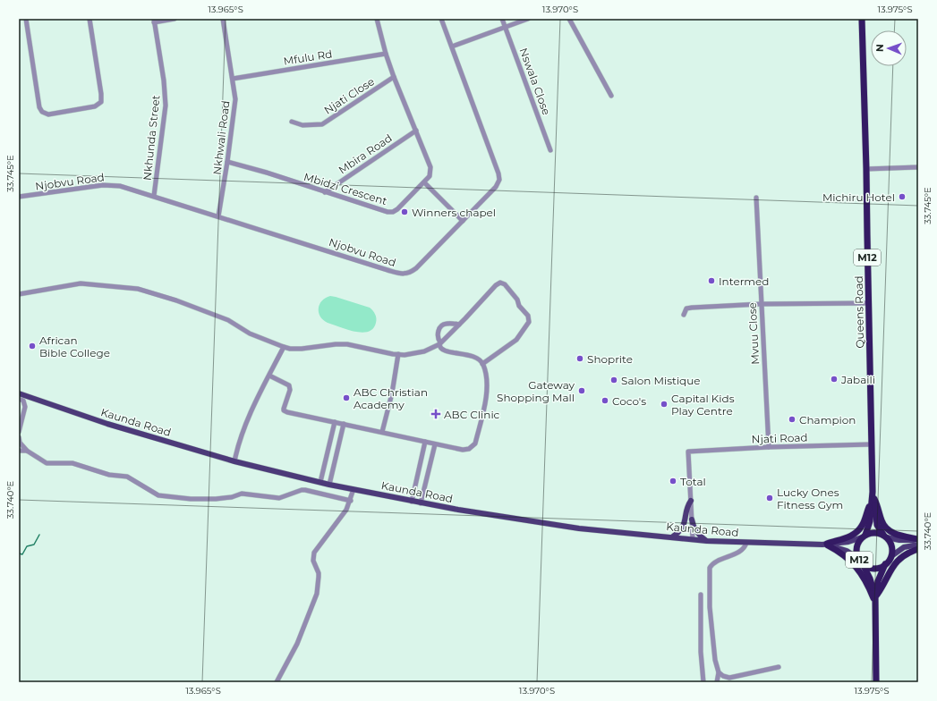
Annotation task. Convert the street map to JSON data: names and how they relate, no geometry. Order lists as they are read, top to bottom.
{
  "streets": {
    "highway": ["M12", "Queens Road"],
    "main road": ["Kaunda Road"],
    "street": [
      "Mfulu Rd",
      "Nswala Close",
      "Njati Close",
      "Nkhunda Street",
      "Nkhwali Road",
      "Mbira Road",
      "Njobvu Road",
      "Mbidzi Crescent",
      "Mvuu Close",
      "Njati Road"
    ]
  },
  "crossings": [
    ["Mfulu Rd", "Nkhwali Road"],
    ["Mfulu Rd", "Mbidzi Crescent"],
    ["Njati Close", "Mbidzi Crescent"],
    ["Nkhunda Street", "Njobvu Road"],
    ["Nkhwali Road", "Njobvu Road"],
    ["Nkhwali Road", "Mbidzi Crescent"],
    ["Mbira Road", "Mbidzi Crescent"],
    ["M12", "Queens Road"],
    ["M12", "Kaunda Road"],
    ["Queens Road", "Njati Road"],
    ["Mvuu Close", "Njati Road"]
  ],
  "places": {
    "other": [
      "Michiru Hotel",
      "Winners chapel",
      "Intermed",
      "African Bible College",
      "Shoprite",
      "Jabaili",
      "Salon Mistique",
      "Gateway Shopping Mall",
      "ABC Christian Academy",
      "Coco's",
      "Capital Kids Play Centre",
      "Champion",
      "Total",
      "Lucky Ones Fitness Gym"
    ],
    "health": ["ABC Clinic"]
  },
  "north": "left",
  "coordinates": [
    "13.965°S",
    "13.970°S",
    "13.975°S",
    "33.745°E",
    "33.740°E"
  ]
}
